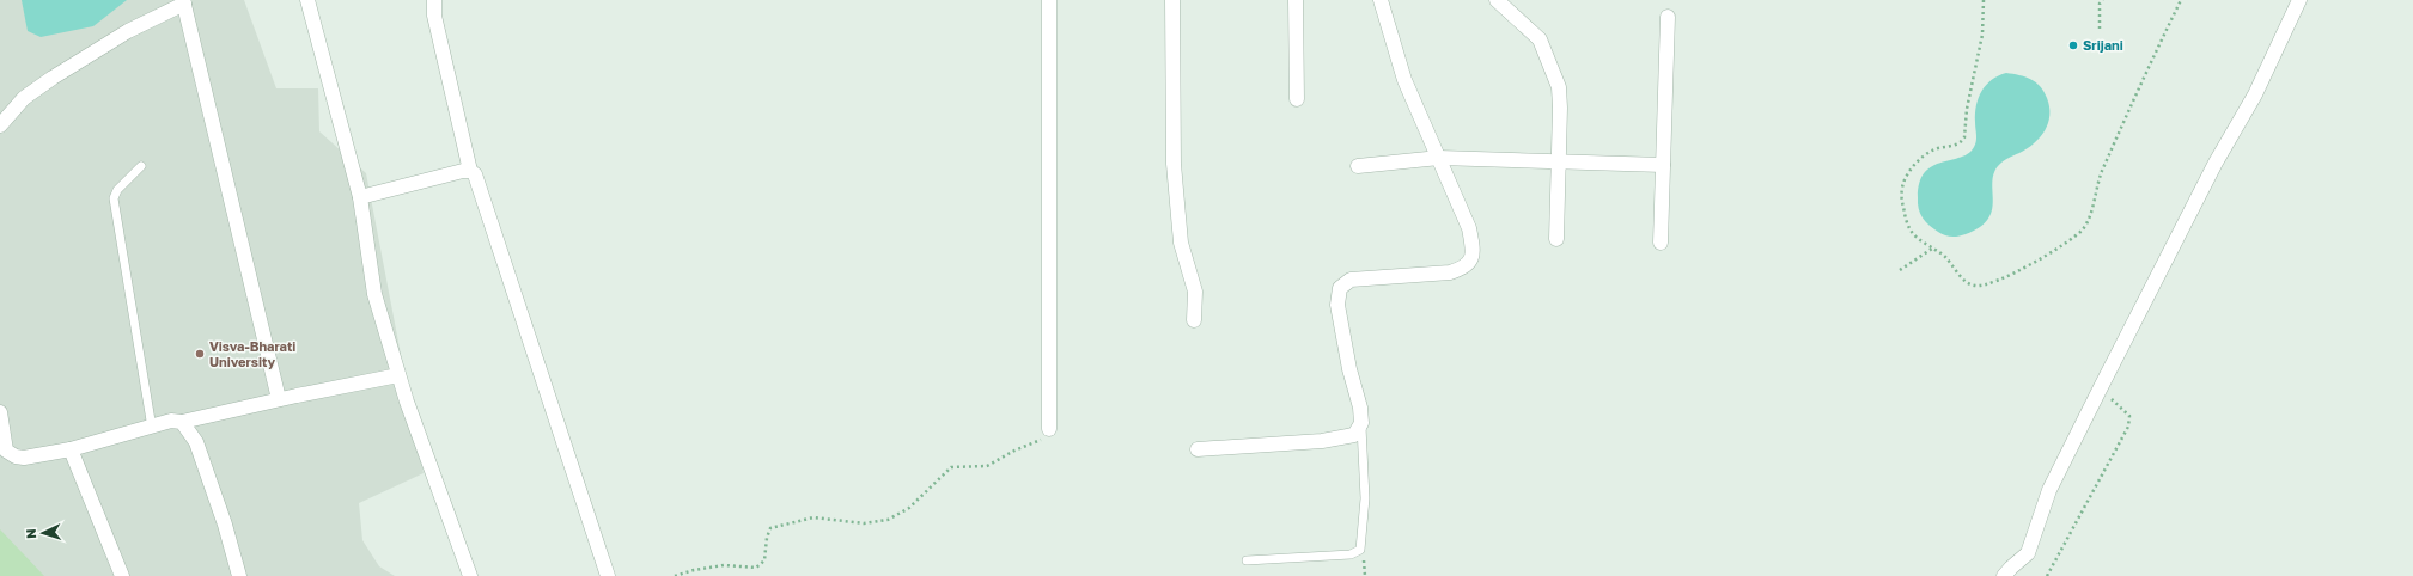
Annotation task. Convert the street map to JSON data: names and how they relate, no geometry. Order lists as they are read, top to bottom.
{
  "places": ["Srijani", "Visva-Bharati University"],
  "north": "left"
}
